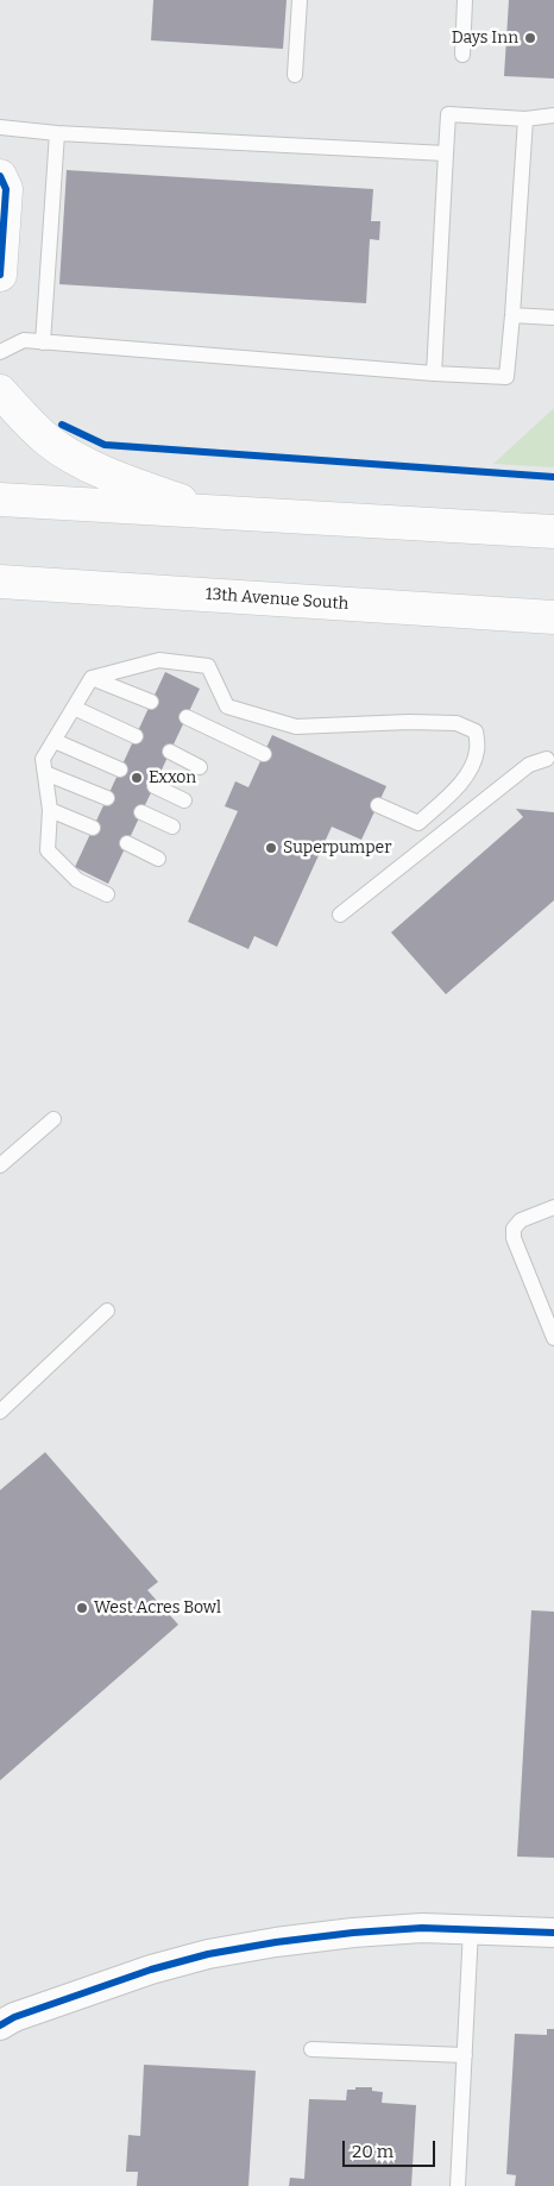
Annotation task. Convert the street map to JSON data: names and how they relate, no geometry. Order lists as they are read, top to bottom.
{
  "streets": {
    "main road": ["13th Avenue South"]
  },
  "places": [
    "Days Inn",
    "Exxon",
    "Superpumper",
    "West Acres Bowl"
  ],
  "scale_bar": "20 m"
}
